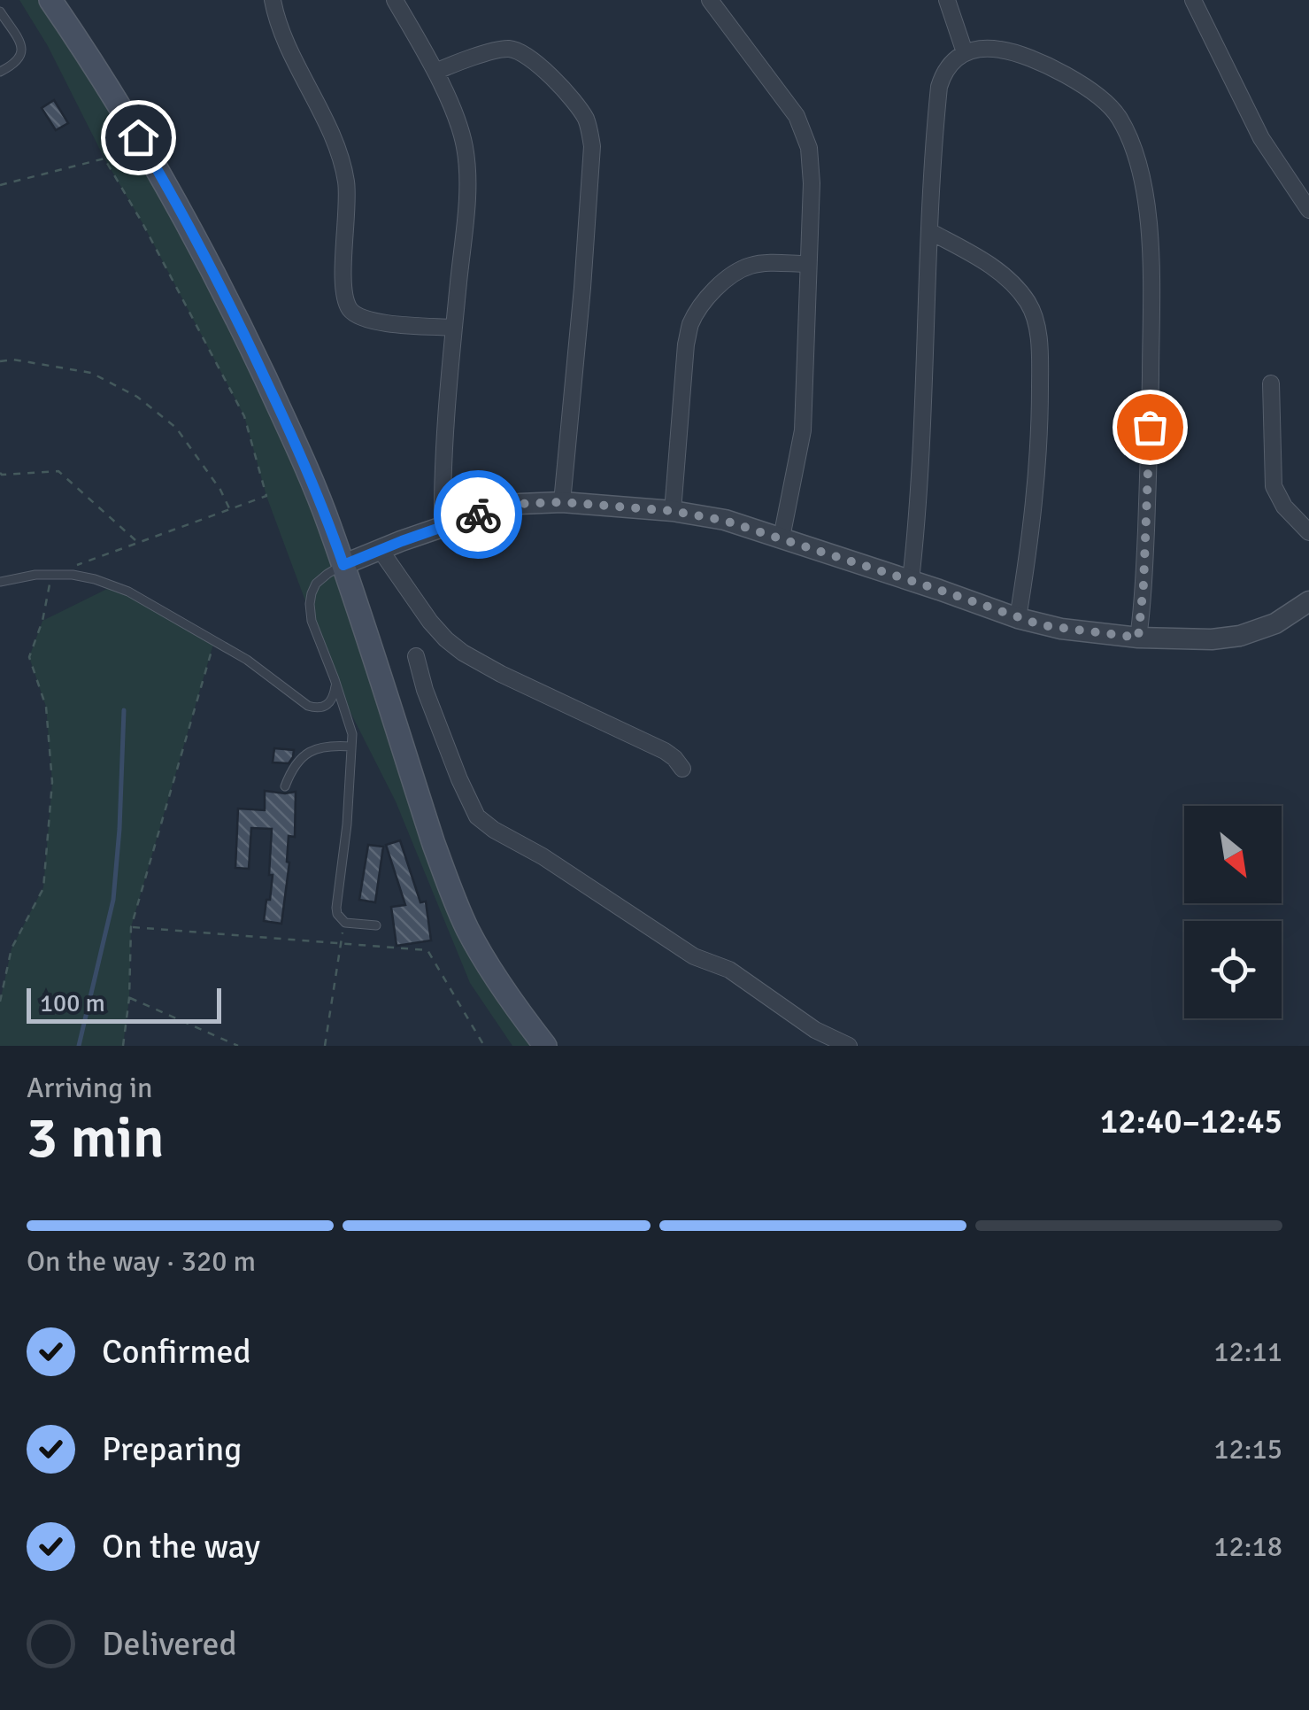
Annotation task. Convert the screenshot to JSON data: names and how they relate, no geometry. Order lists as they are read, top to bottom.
{
  "scale_bar": "100 m",
  "north": "bottom right",
  "page": {
    "scale": "100 m",
    "heading": ["3 min", "Arriving in", "12:40–12:45"],
    "bar": "On the way · 320 m",
    "list": [
      ["Confirmed", "12:11"],
      ["Preparing", "12:15"],
      ["On the way", "12:18"],
      "Delivered"
    ]
  }
}
